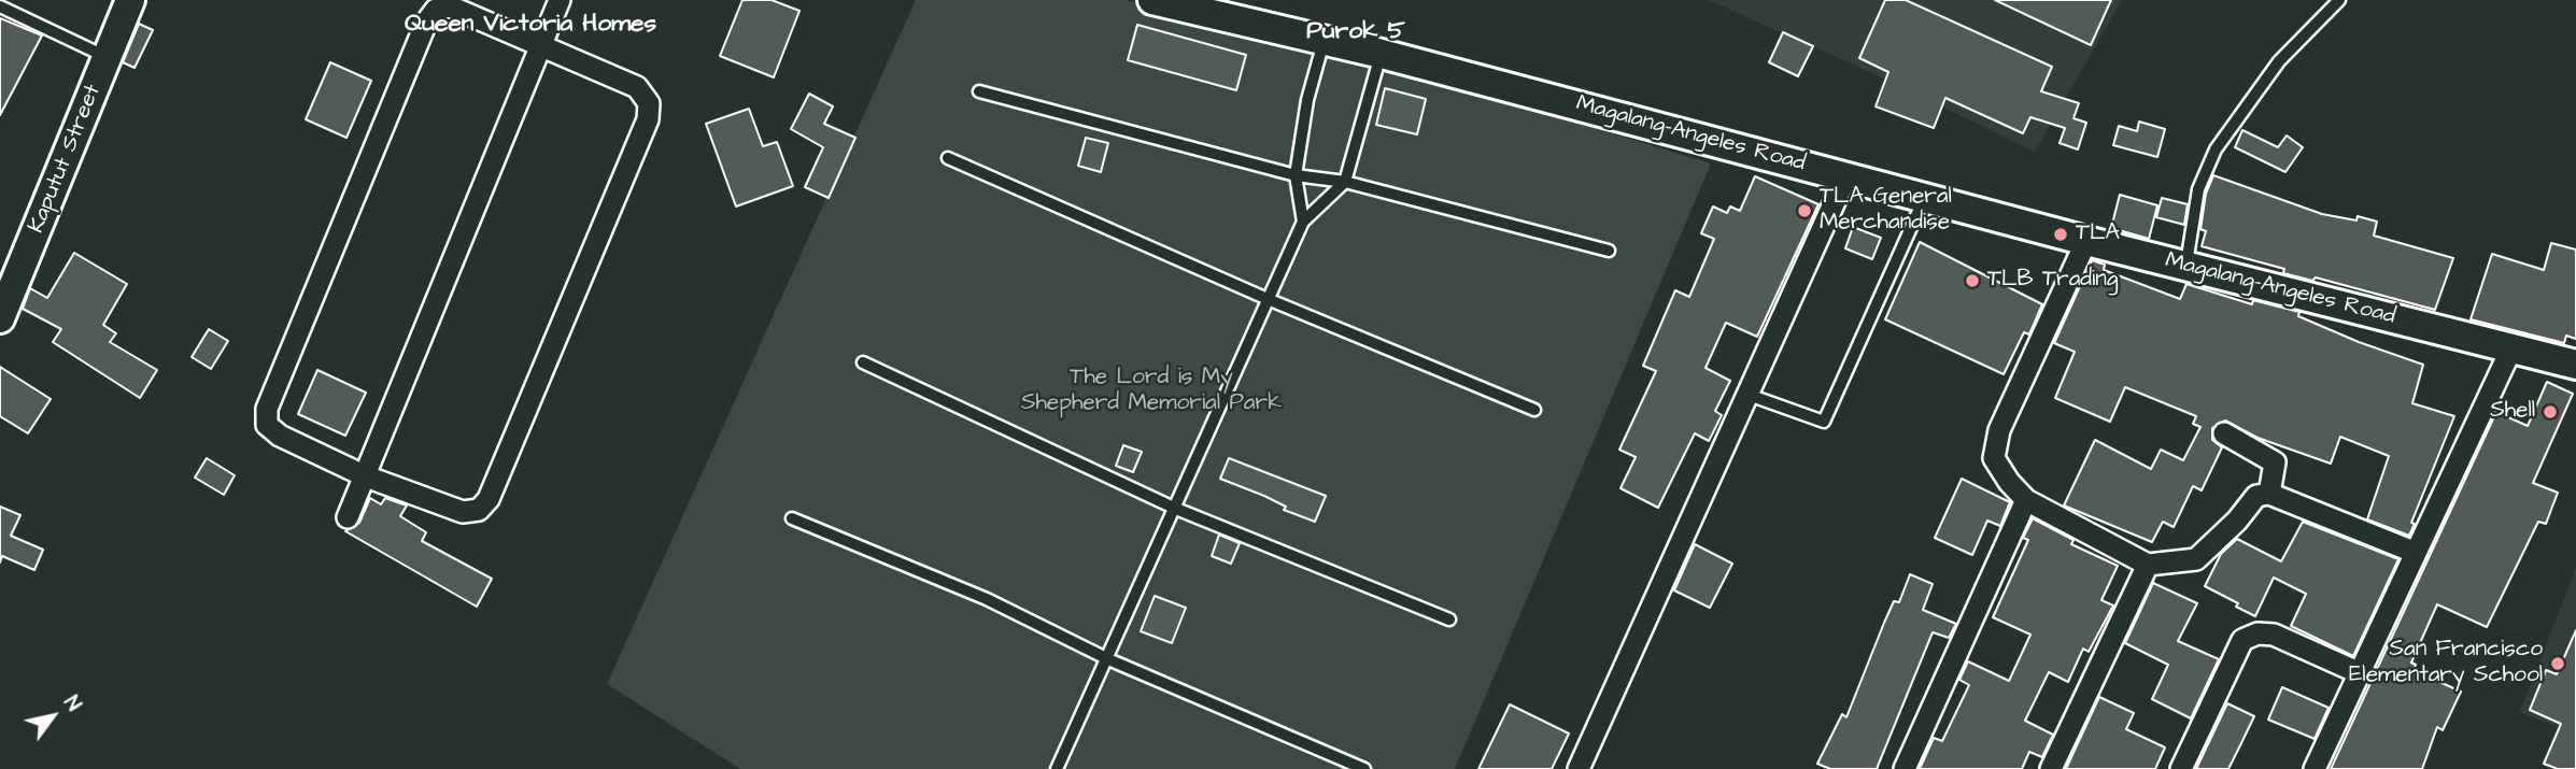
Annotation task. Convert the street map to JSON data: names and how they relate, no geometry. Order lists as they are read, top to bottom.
{
  "streets": {
    "main road": ["Magalang-Angeles Road", "Kaputut Street"]
  },
  "districts": ["Queen Victoria Homes", "Purok 5"],
  "parks": ["The Lord is My Shepherd Memorial Park"],
  "places": [
    "TLA General Merchandise",
    "TLA",
    "TLB Trading",
    "Shell",
    "San Francisco Elementary School"
  ],
  "north": "top right"
}
